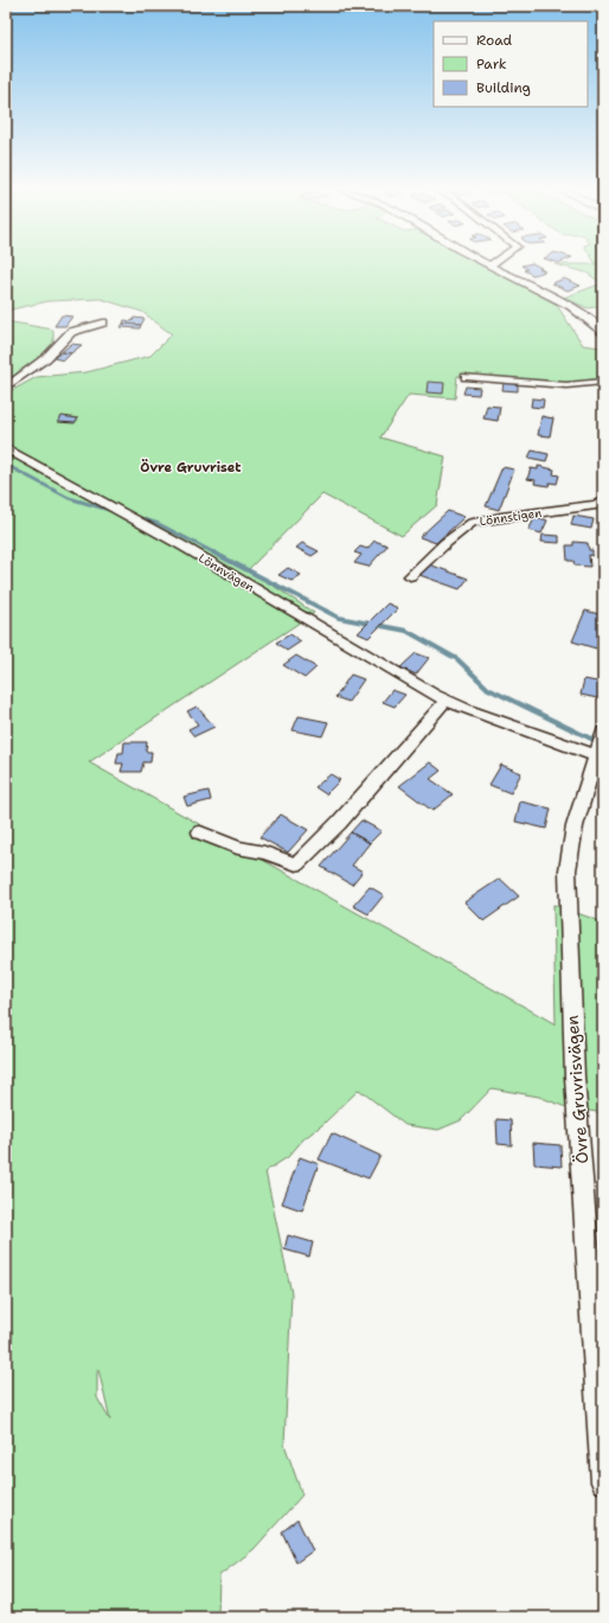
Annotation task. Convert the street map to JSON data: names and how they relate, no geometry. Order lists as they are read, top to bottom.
{
  "streets": {
    "street": ["Lönnstigen", "Lönnvägen", "Övre Gruvrisvägen"]
  },
  "crossings": [
    ["Lönnvägen", "Övre Gruvrisvägen"]
  ],
  "districts": ["Övre Gruvriset"],
  "legend": ["Road", "Park", "Building"]
}
